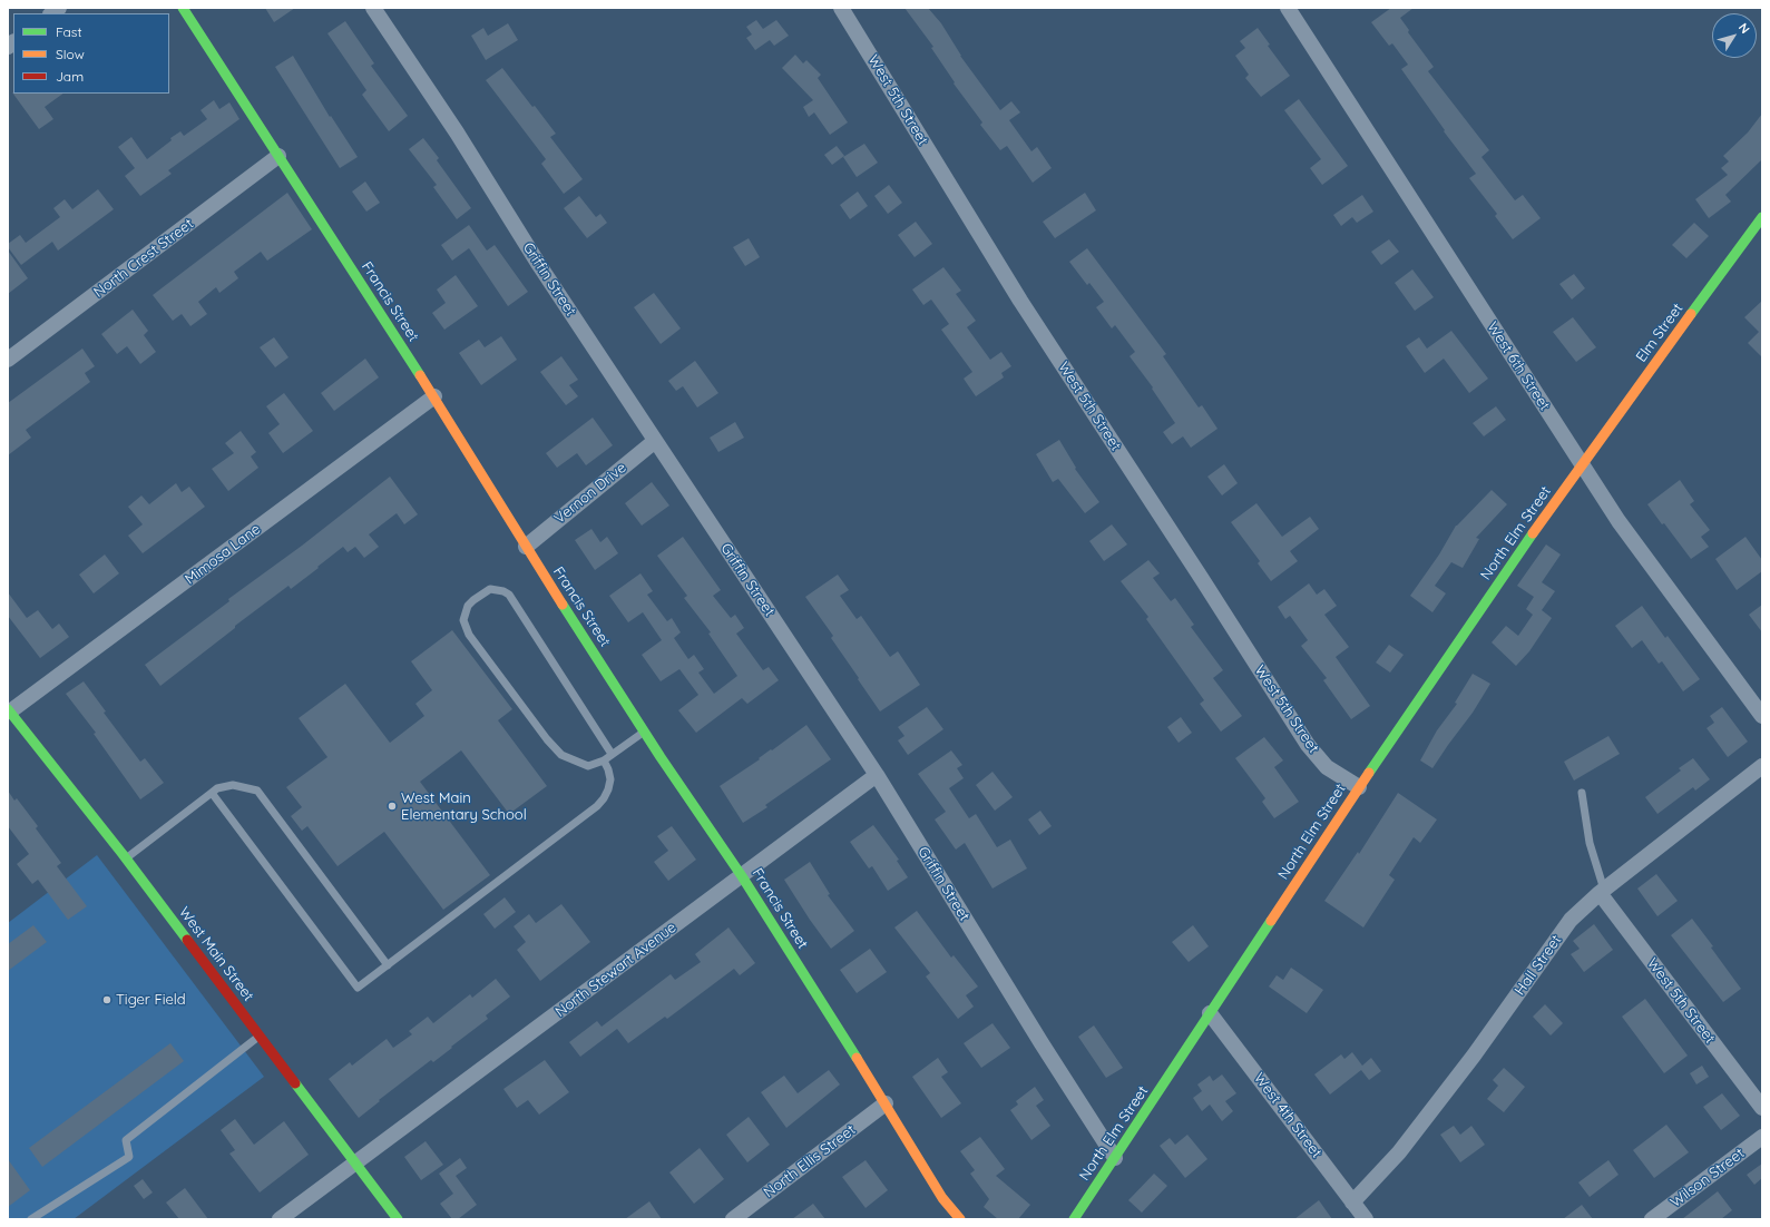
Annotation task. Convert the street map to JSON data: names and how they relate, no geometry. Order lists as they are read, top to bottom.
{
  "streets": {
    "street": [
      "West 5th Street",
      "North Crest Street",
      "Griffin Street",
      "Francis Street",
      "Elm Street",
      "West 6th Street",
      "Vernon Drive",
      "North Elm Street",
      "Mimosa Lane",
      "West Main Street",
      "Hall Street",
      "North Stewart Avenue",
      "West 4th Street",
      "North Ellis Street",
      "Wilson Street"
    ]
  },
  "crossings": [
    ["West 5th Street", "North Elm Street"],
    ["West 5th Street", "Hall Street"],
    ["North Crest Street", "Francis Street"],
    ["Griffin Street", "Vernon Drive"],
    ["Griffin Street", "North Elm Street"],
    ["Griffin Street", "North Stewart Avenue"],
    ["Francis Street", "Vernon Drive"],
    ["Francis Street", "Mimosa Lane"],
    ["Francis Street", "North Stewart Avenue"],
    ["Francis Street", "North Ellis Street"],
    ["Elm Street", "West 6th Street"],
    ["Elm Street", "North Elm Street"],
    ["West 6th Street", "North Elm Street"],
    ["North Elm Street", "West 4th Street"],
    ["Mimosa Lane", "West Main Street"],
    ["West Main Street", "North Stewart Avenue"],
    ["Hall Street", "West 4th Street"]
  ],
  "places": ["West Main Elementary School", "Tiger Field"],
  "legend": ["Fast", "Slow", "Jam"],
  "north": "top right"
}
